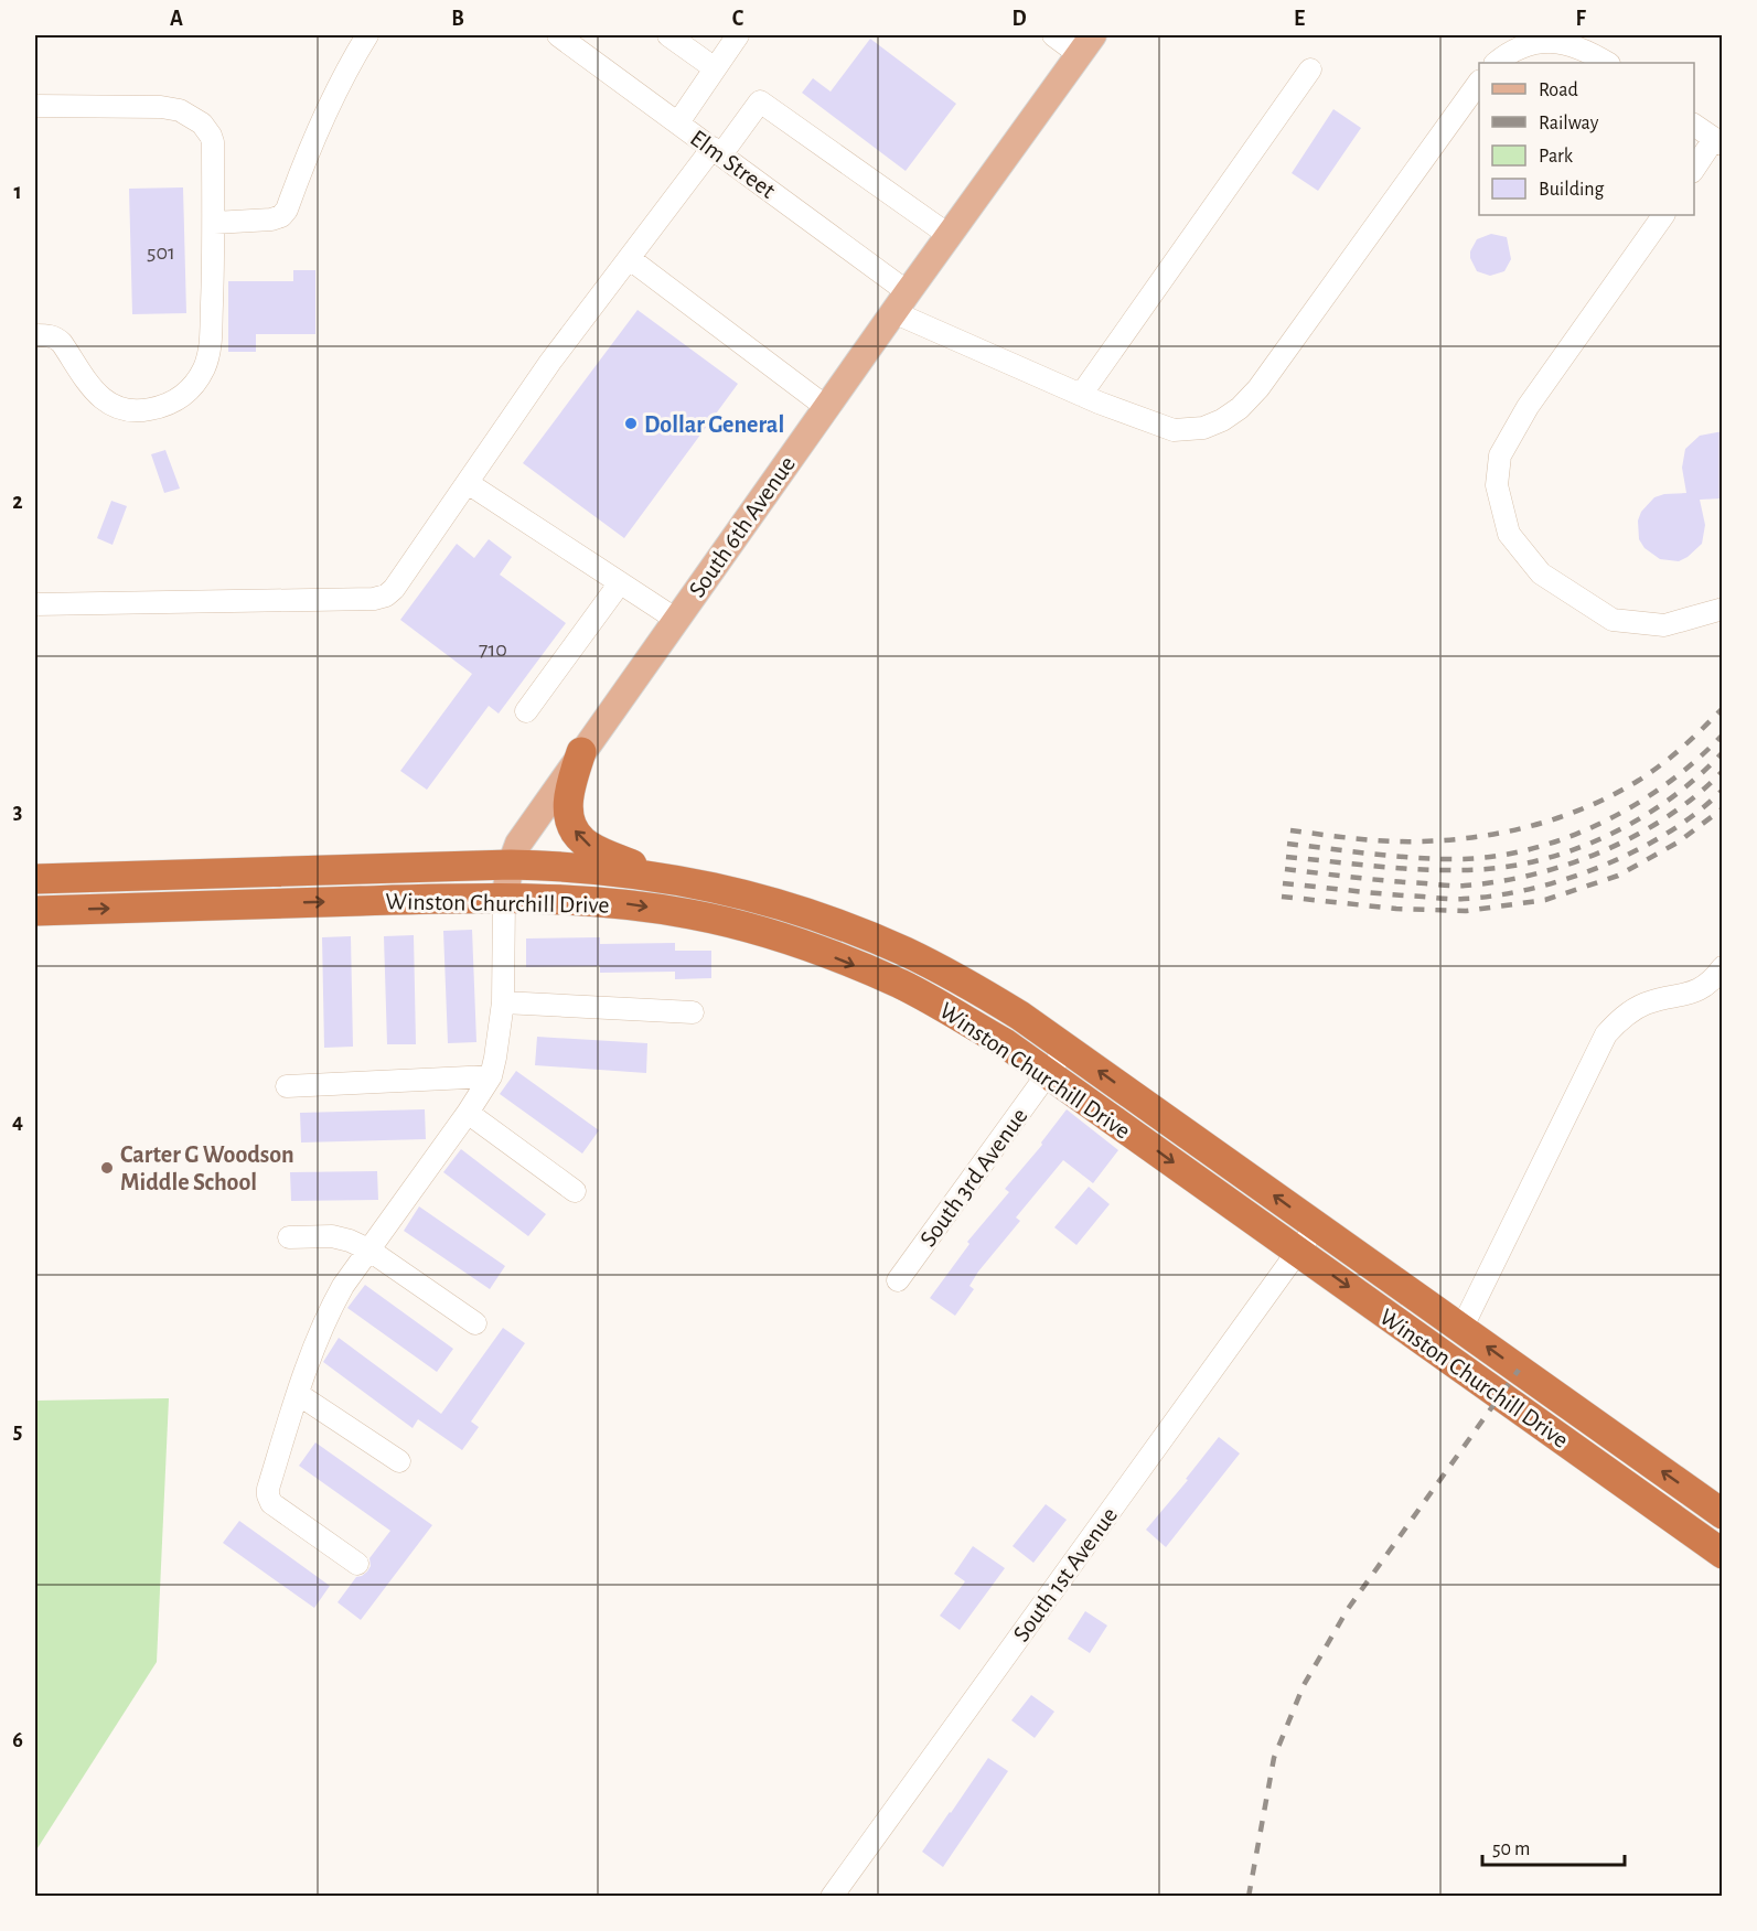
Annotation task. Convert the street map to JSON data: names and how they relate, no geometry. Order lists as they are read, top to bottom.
{
  "streets": {
    "highway": ["Winston Churchill Drive"],
    "main road": ["South 6th Avenue"],
    "street": ["Elm Street", "South 3rd Avenue", "South 1st Avenue"]
  },
  "crossings": [
    ["Elm Street", "South 6th Avenue"],
    ["South 6th Avenue", "Winston Churchill Drive"],
    ["Winston Churchill Drive", "South 3rd Avenue"],
    ["Winston Churchill Drive", "South 1st Avenue"]
  ],
  "places": ["Dollar General", "Carter G Woodson Middle School"],
  "house_numbers": ["501", "710"],
  "legend": [
    "Road",
    "Railway",
    "Park",
    "Building"
  ],
  "scale_bar": "50 m",
  "grid": {
    "columns": [
      "A",
      "B",
      "C",
      "D",
      "E",
      "F"
    ],
    "rows": [
      "1",
      "2",
      "3",
      "4",
      "5",
      "6"
    ]
  }
}
